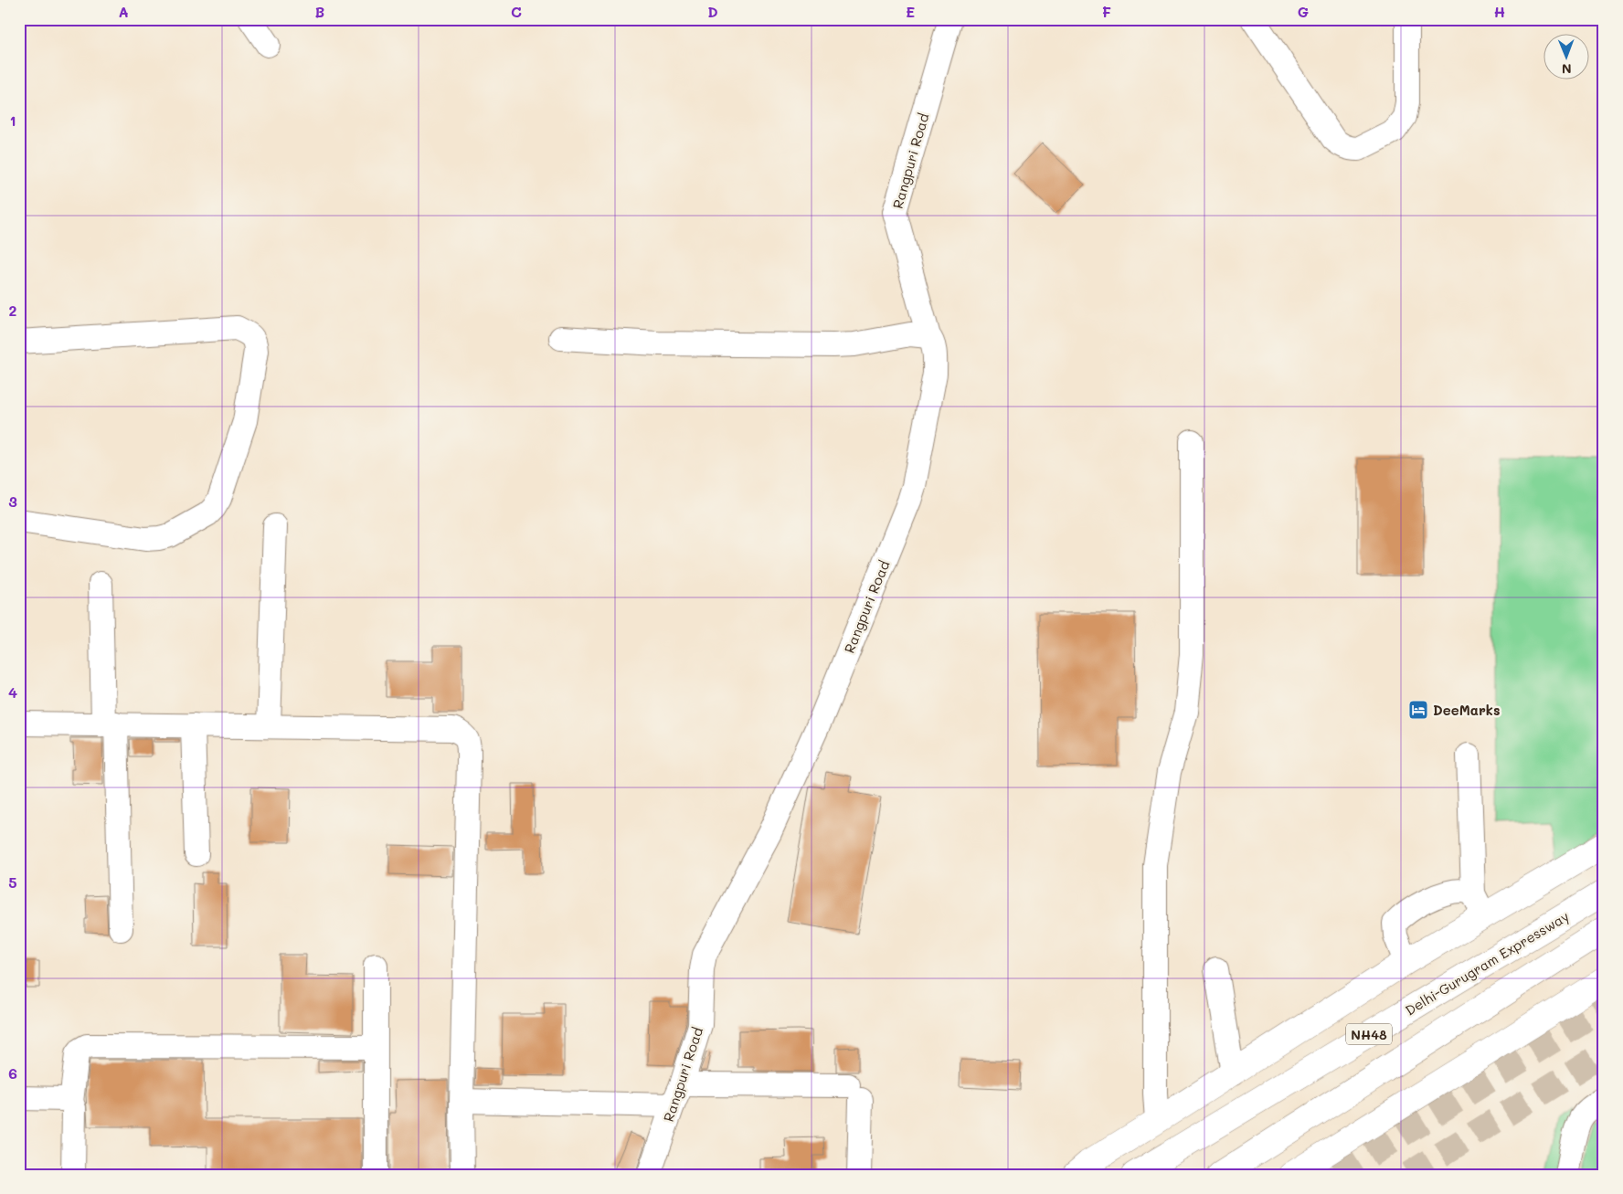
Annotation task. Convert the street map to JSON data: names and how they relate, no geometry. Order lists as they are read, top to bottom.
{
  "streets": {
    "main road": ["Delhi-Gurugram Expressway", "NH48"],
    "street": ["Rangpuri Road"]
  },
  "places": {
    "hotel": ["DeeMarks"]
  },
  "north": "bottom",
  "grid": {
    "columns": [
      "A",
      "B",
      "C",
      "D",
      "E",
      "F",
      "G",
      "H"
    ],
    "rows": [
      "1",
      "2",
      "3",
      "4",
      "5",
      "6"
    ]
  }
}
